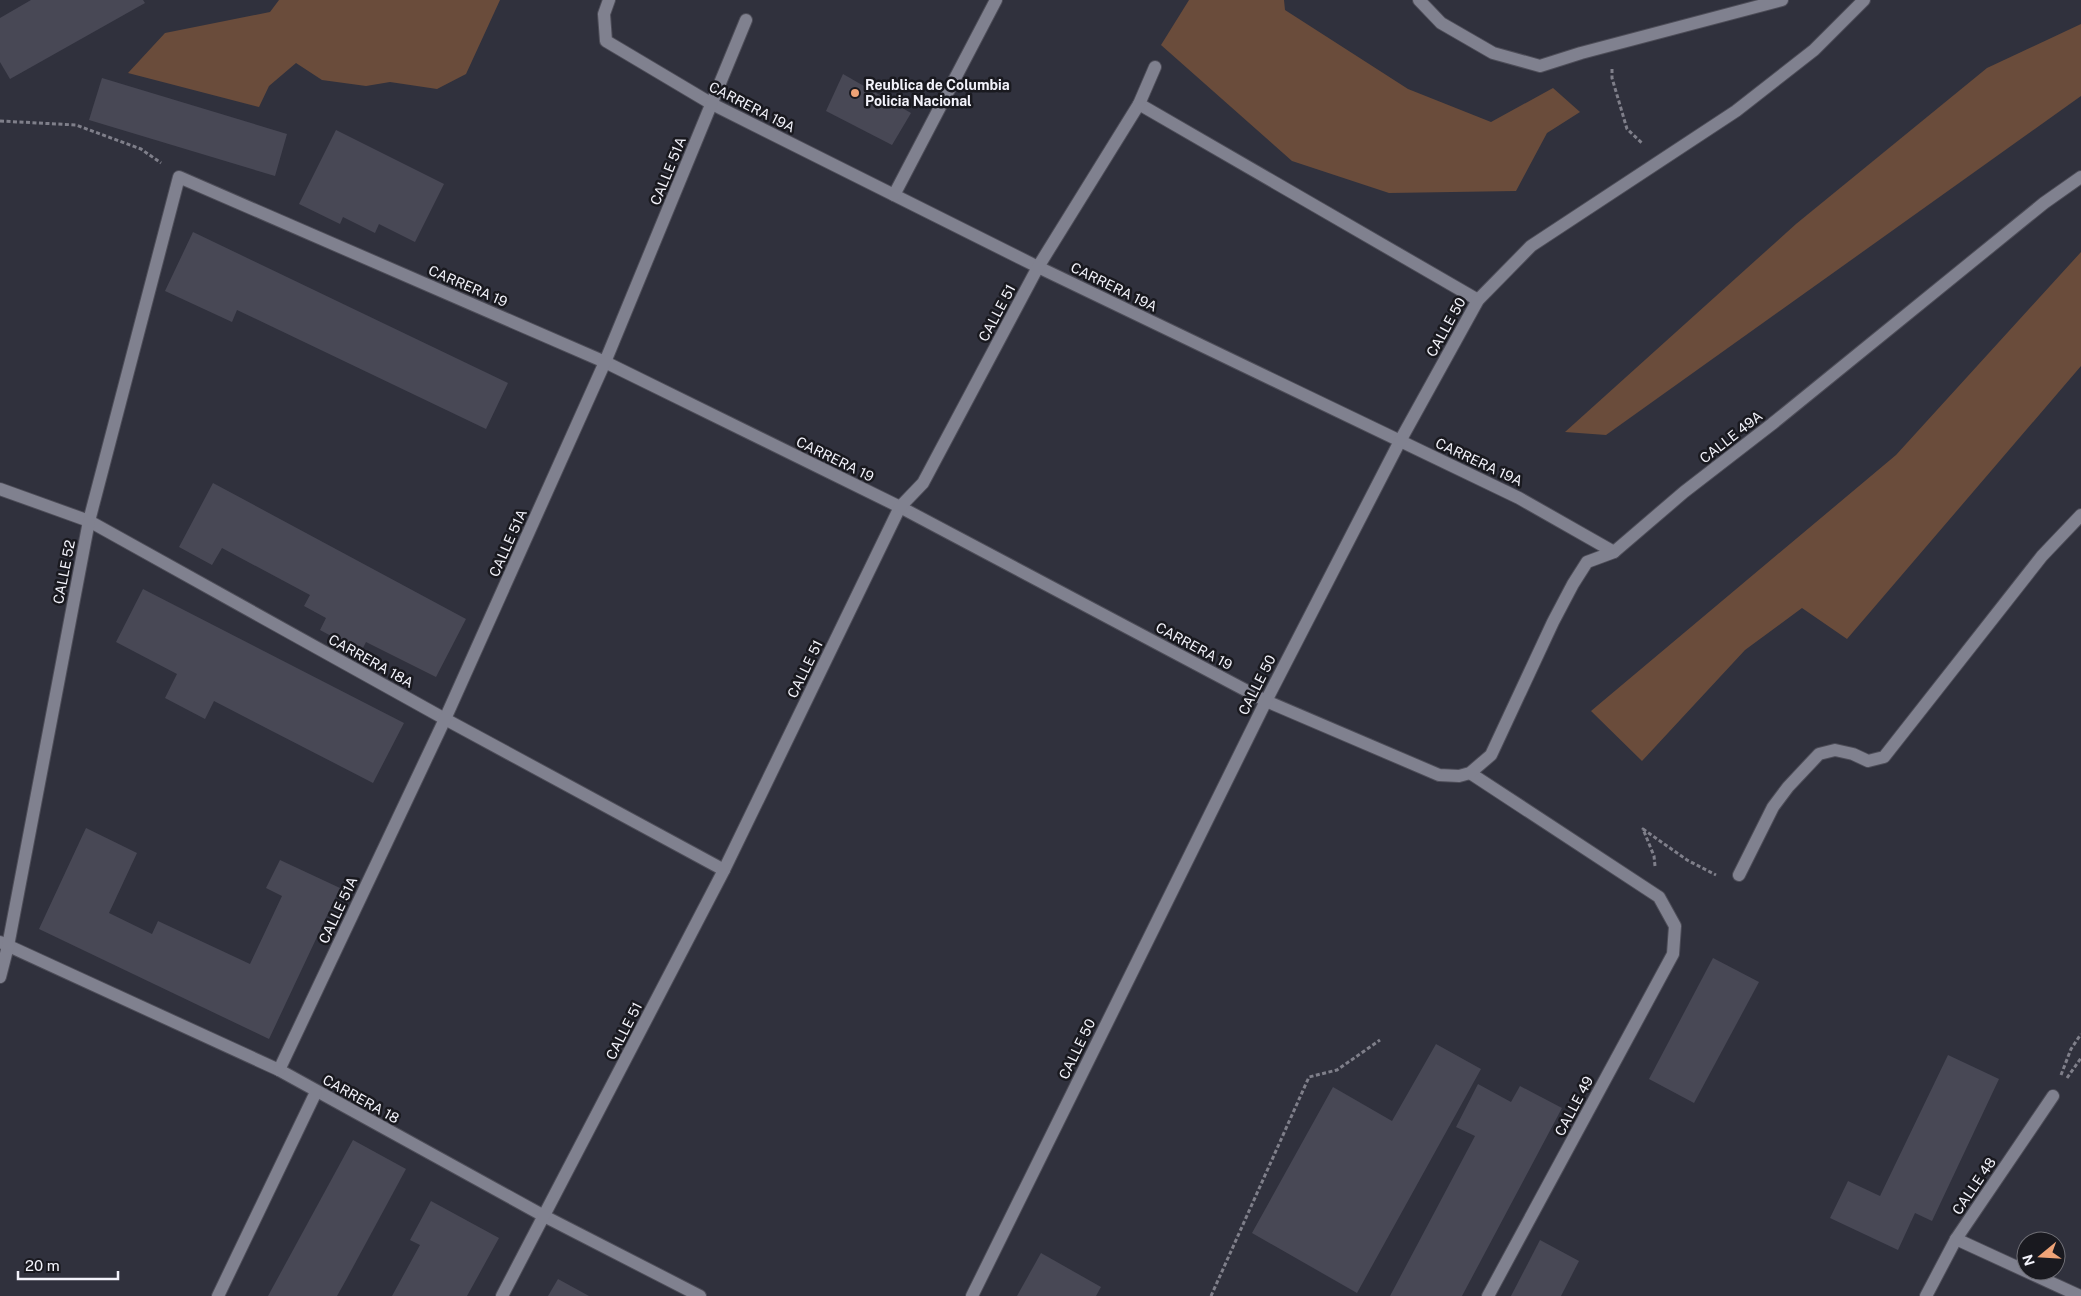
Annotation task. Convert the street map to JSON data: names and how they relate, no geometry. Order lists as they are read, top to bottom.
{
  "streets": {
    "street": [
      "CARRERA 19A",
      "CALLE 51A",
      "CARRERA 19",
      "CALLE 51",
      "CALLE 50",
      "CALLE 49A",
      "CALLE 52",
      "CARRERA 18A",
      "CARRERA 18",
      "CALLE 49",
      "CALLE 48"
    ]
  },
  "crossings": [
    ["CARRERA 19A", "CALLE 51A"],
    ["CARRERA 19A", "CALLE 51"],
    ["CARRERA 19A", "CALLE 50"],
    ["CARRERA 19A", "CALLE 49A"],
    ["CALLE 51A", "CARRERA 19"],
    ["CALLE 51A", "CARRERA 18A"],
    ["CALLE 51A", "CARRERA 18"],
    ["CARRERA 19", "CALLE 51"],
    ["CARRERA 19", "CALLE 50"],
    ["CARRERA 19", "CALLE 49A"],
    ["CARRERA 19", "CALLE 52"],
    ["CALLE 51", "CARRERA 18A"],
    ["CALLE 51", "CARRERA 18"],
    ["CALLE 52", "CARRERA 18A"],
    ["CALLE 52", "CARRERA 18"]
  ],
  "places": ["Reublica de Columbia Policia Nacional"],
  "scale_bar": "20 m",
  "north": "left"
}
